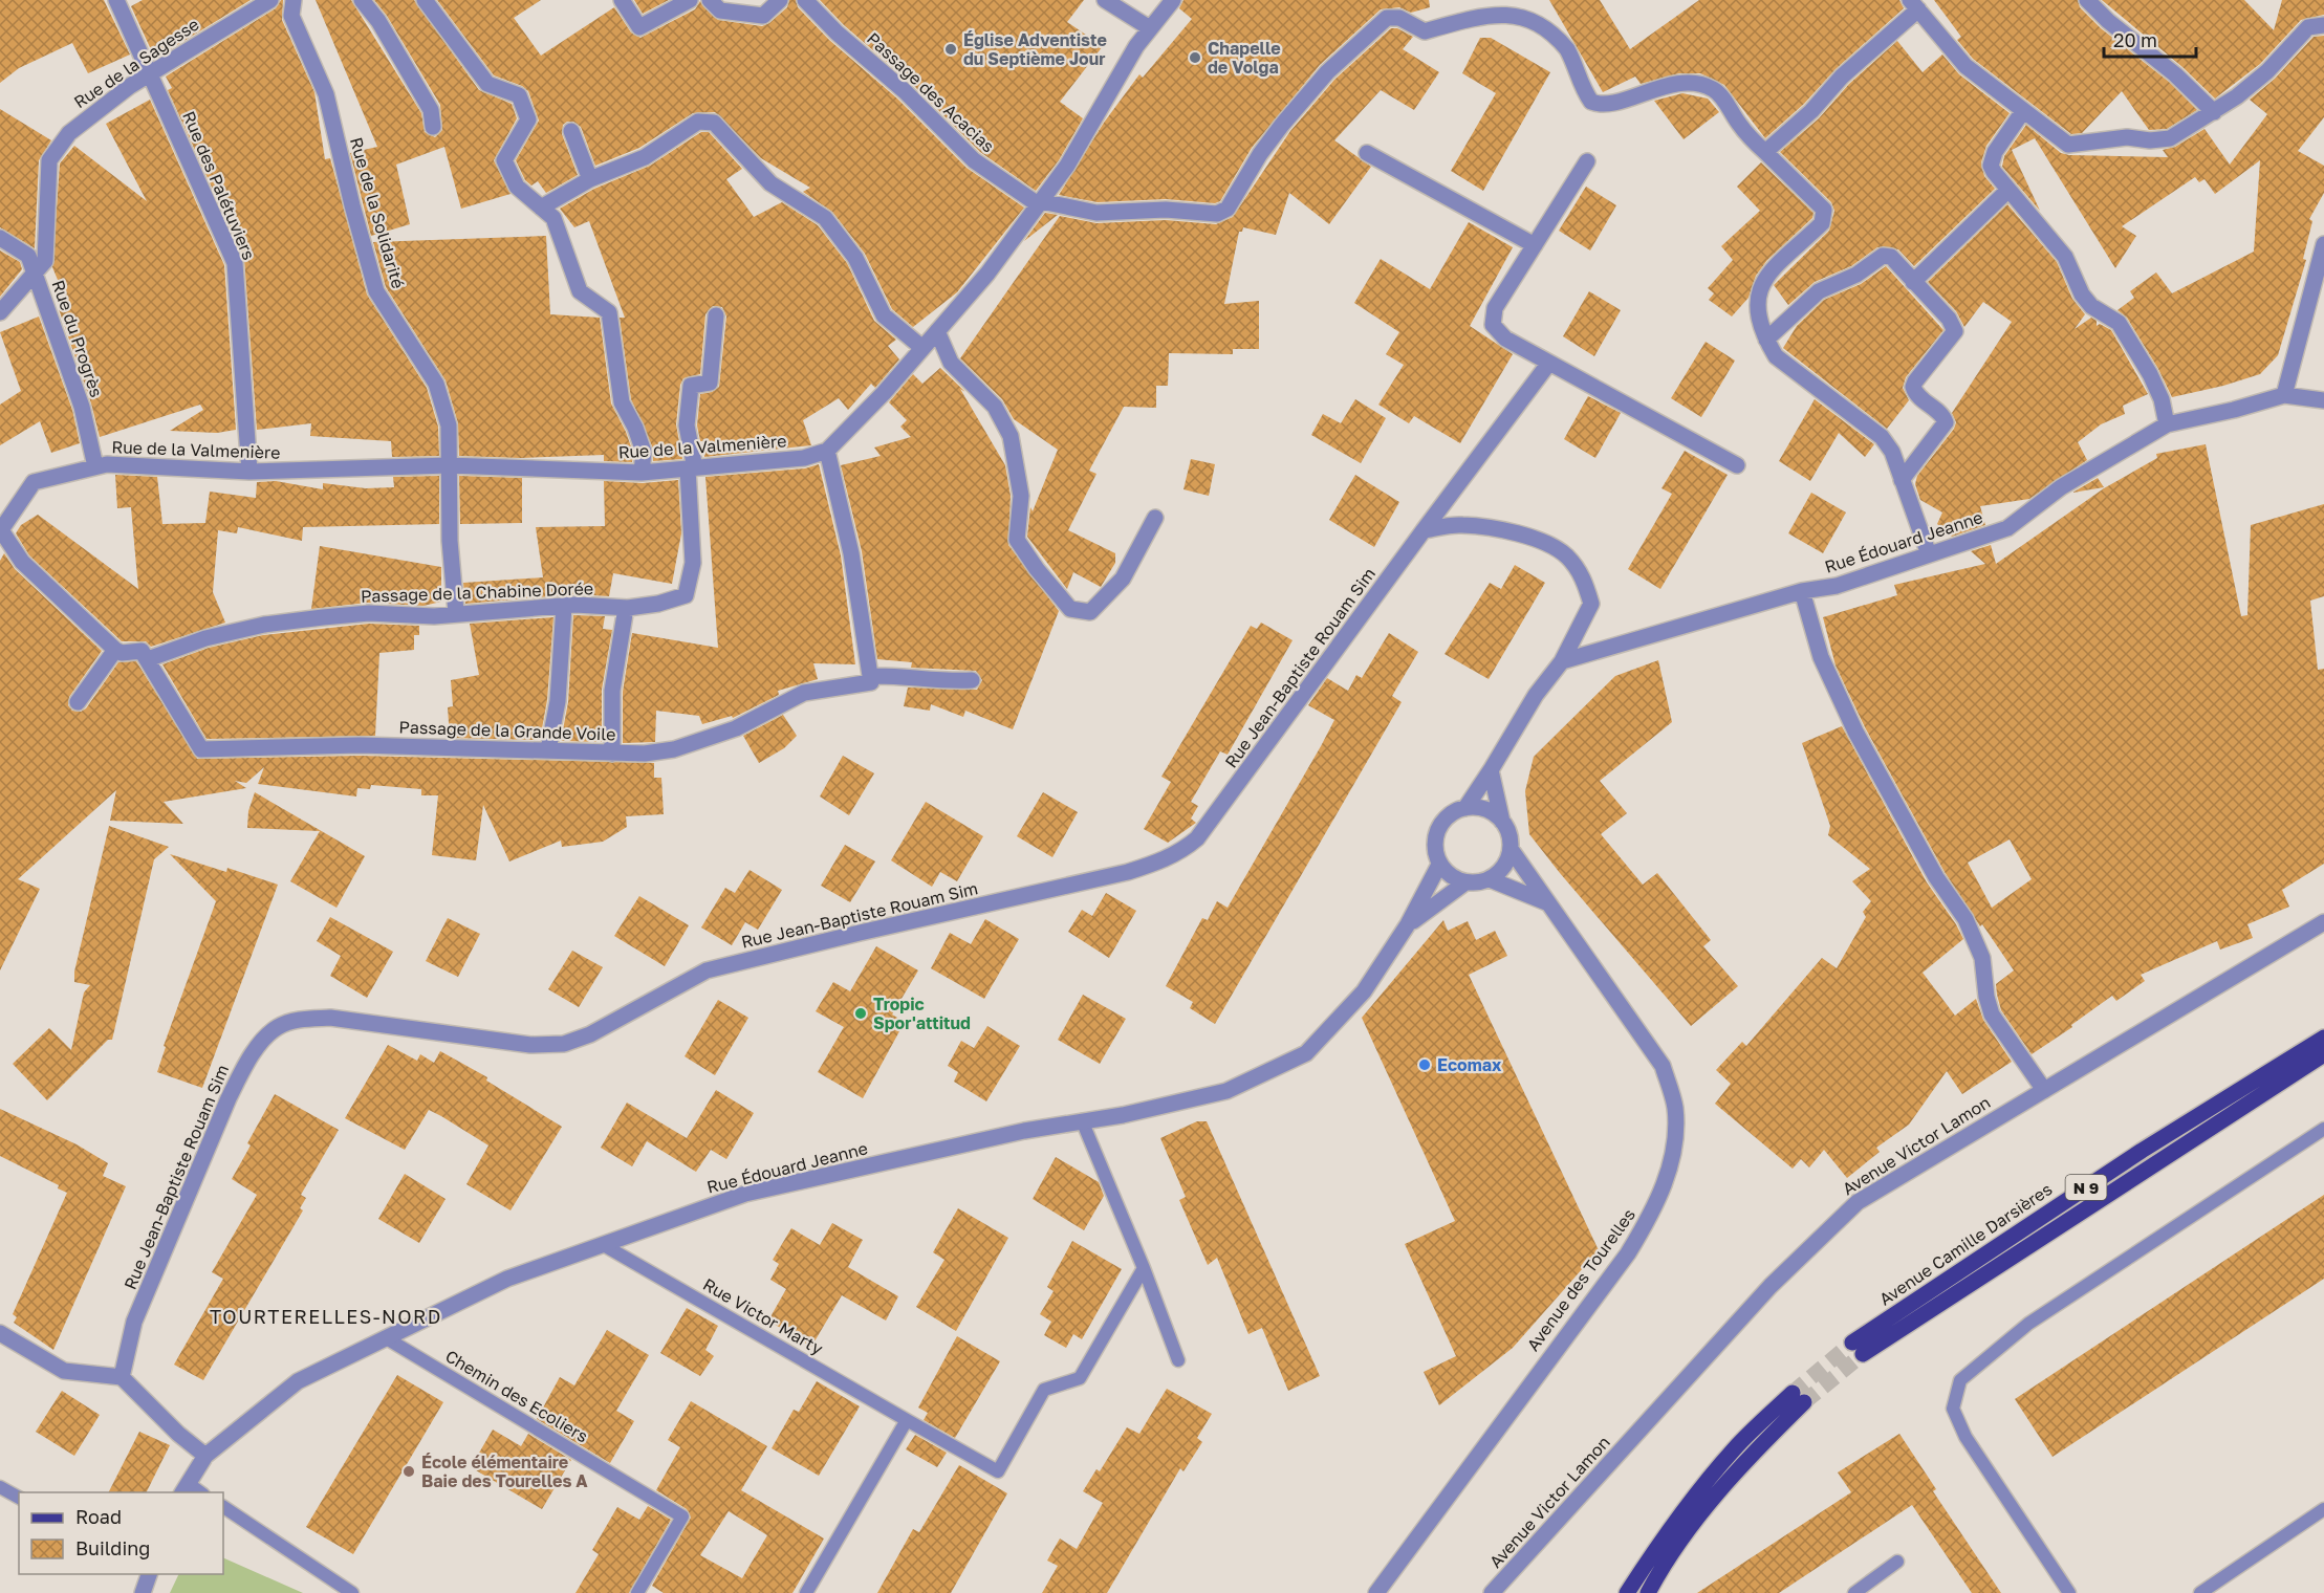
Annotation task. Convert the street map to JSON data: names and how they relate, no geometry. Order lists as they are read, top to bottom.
{
  "streets": {
    "main road": ["N 9", "Avenue Camille Darsières"],
    "street": [
      "Rue de la Sagesse",
      "Passage des Acacias",
      "Rue des Palétuviers",
      "Rue de la Solidarité",
      "Rue du Progrès",
      "Rue de la Valmenière",
      "Rue Édouard Jeanne",
      "Passage de la Chabine Dorée",
      "Rue Jean-Baptiste Rouam Sim",
      "Passage de la Grande Voile",
      "Avenue Victor Lamon",
      "Avenue des Tourelles"
    ],
    "lane": ["Rue Victor Marty", "Chemin des Ecoliers"]
  },
  "crossings": [
    ["Rue de la Sagesse", "Rue des Palétuviers"],
    ["Rue de la Sagesse", "Rue du Progrès"],
    ["Rue des Palétuviers", "Rue de la Valmenière"],
    ["Rue de la Solidarité", "Rue de la Valmenière"],
    ["Rue de la Solidarité", "Passage de la Chabine Dorée"],
    ["Rue du Progrès", "Rue de la Valmenière"],
    ["Rue de la Valmenière", "Passage de la Chabine Dorée"],
    ["Rue Édouard Jeanne", "Avenue des Tourelles"],
    ["Rue Édouard Jeanne", "Rue Victor Marty"],
    ["Rue Édouard Jeanne", "Chemin des Ecoliers"],
    ["Passage de la Chabine Dorée", "Passage de la Grande Voile"]
  ],
  "districts": ["TOURTERELLES-NORD"],
  "places": [
    "Église Adventiste du Septième Jour",
    "Chapelle de Volga",
    "Tropic Spor'attitud",
    "Ecomax",
    "École élémentaire Baie des Tourelles A"
  ],
  "legend": ["Road", "Building"],
  "scale_bar": "20 m"
}
